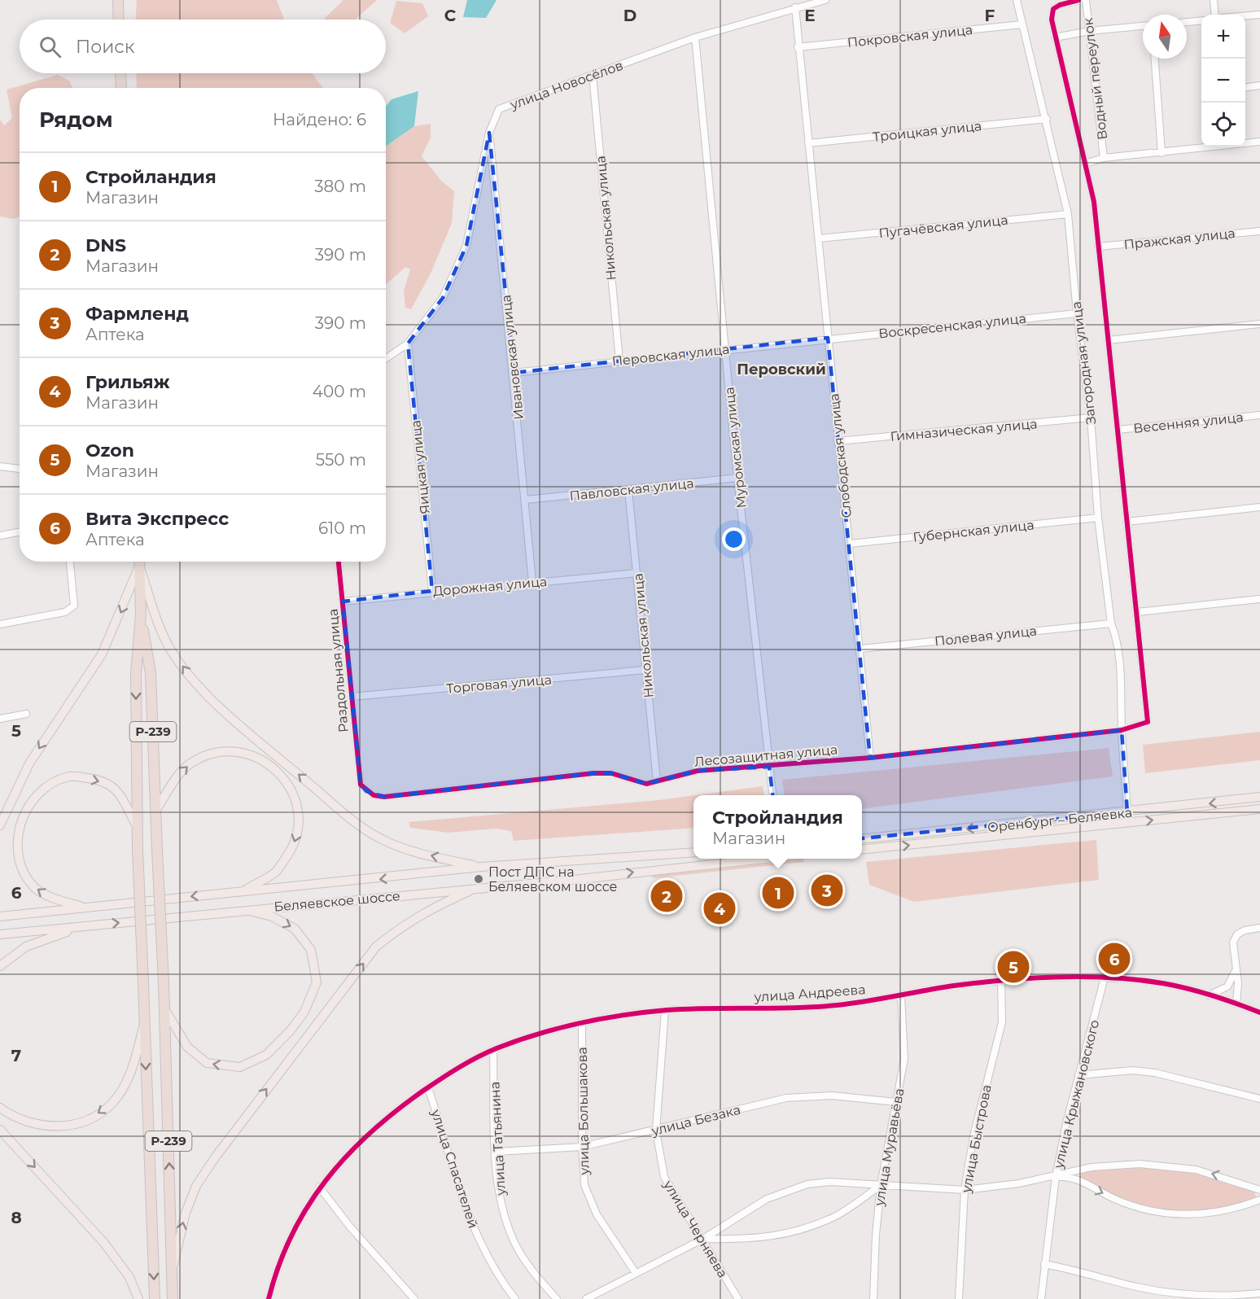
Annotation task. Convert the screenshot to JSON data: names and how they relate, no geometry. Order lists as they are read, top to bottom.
{
  "streets": {
    "highway": ["Р-239"],
    "main road": ["Оренбург – Беляевка", "Беляевское шоссе"],
    "street": [
      "Покровская улица",
      "Водный переулок",
      "улица Новосёлов",
      "Троицкая улица",
      "Никольская улица",
      "Пугачёвская улица",
      "Пражская улица",
      "Воскресенская улица",
      "Перовская улица",
      "Ивановская улица",
      "Загородная улица",
      "Весенняя улица",
      "Гимназическая улица",
      "Муромская улица",
      "Слободская улица",
      "Яицкая улица",
      "Павловская улица",
      "Губернская улица",
      "Дорожная улица",
      "Полевая улица",
      "Раздольная улица",
      "Торговая улица",
      "Лесозащитная улица",
      "улица Андреева",
      "улица Крыжановского",
      "улица Большакова",
      "улица Безака",
      "улица Татьянина",
      "улица Быстрова",
      "улица Муравьёва",
      "улица Спасателей",
      "улица Черняева"
    ]
  },
  "crossings": [
    ["Покровская улица", "Загородная улица"],
    ["Покровская улица", "Слободская улица"],
    ["улица Новосёлов", "Никольская улица"],
    ["улица Новосёлов", "Ивановская улица"],
    ["улица Новосёлов", "Муромская улица"],
    ["улица Новосёлов", "Слободская улица"],
    ["улица Новосёлов", "Яицкая улица"],
    ["Троицкая улица", "Загородная улица"],
    ["Троицкая улица", "Слободская улица"],
    ["Никольская улица", "Перовская улица"],
    ["Никольская улица", "Павловская улица"],
    ["Никольская улица", "Дорожная улица"],
    ["Никольская улица", "Торговая улица"],
    ["Никольская улица", "Лесозащитная улица"],
    ["Пугачёвская улица", "Загородная улица"],
    ["Пугачёвская улица", "Слободская улица"],
    ["Воскресенская улица", "Перовская улица"],
    ["Воскресенская улица", "Загородная улица"],
    ["Воскресенская улица", "Слободская улица"],
    ["Перовская улица", "Ивановская улица"],
    ["Перовская улица", "Муромская улица"],
    ["Перовская улица", "Слободская улица"],
    ["Ивановская улица", "Павловская улица"],
    ["Ивановская улица", "Дорожная улица"],
    ["Загородная улица", "Гимназическая улица"],
    ["Загородная улица", "Губернская улица"],
    ["Загородная улица", "Полевая улица"],
    ["Загородная улица", "Лесозащитная улица"],
    ["Загородная улица", "Оренбург – Беляевка"],
    ["Гимназическая улица", "Слободская улица"],
    ["Муромская улица", "Павловская улица"],
    ["Муромская улица", "Лесозащитная улица"],
    ["Слободская улица", "Губернская улица"],
    ["Слободская улица", "Полевая улица"],
    ["Слободская улица", "Лесозащитная улица"],
    ["Яицкая улица", "Дорожная улица"],
    ["Дорожная улица", "Раздольная улица"],
    ["Раздольная улица", "Торговая улица"],
    ["Раздольная улица", "Лесозащитная улица"],
    ["улица Андреева", "улица Крыжановского"],
    ["улица Андреева", "улица Большакова"],
    ["улица Андреева", "улица Татьянина"],
    ["улица Андреева", "улица Быстрова"],
    ["улица Андреева", "улица Муравьёва"],
    ["улица Андреева", "улица Спасателей"],
    ["улица Андреева", "улица Черняева"],
    ["улица Большакова", "улица Безака"],
    ["улица Безака", "улица Татьянина"],
    ["улица Безака", "улица Муравьёва"],
    ["улица Безака", "улица Черняева"]
  ],
  "districts": ["Перовский"],
  "places": ["Пост ДПС на Беляевском шоссе"],
  "north": "top",
  "page": {
    "map_buttons": ["+", "−"],
    "search": "Поиск",
    "heading": ["Рядом", "Найдено: 6"],
    "list": [
      {
        "mark": "1",
        "name": "Стройландия",
        "note": "Магазин",
        "value": "380 m"
      },
      {
        "mark": "2",
        "name": "DNS",
        "note": "Магазин",
        "value": "390 m"
      },
      {
        "mark": "3",
        "name": "Фармленд",
        "note": "Аптека",
        "value": "390 m"
      },
      {
        "mark": "4",
        "name": "Грильяж",
        "note": "Магазин",
        "value": "400 m"
      },
      {
        "mark": "5",
        "name": "Ozon",
        "note": "Магазин",
        "value": "550 m"
      },
      {
        "mark": "6",
        "name": "Вита Экспресс",
        "note": "Аптека",
        "value": "610 m"
      }
    ],
    "popup": ["Стройландия", "Магазин"],
    "pins": [
      "3",
      "1",
      "2",
      "4",
      "6",
      "5"
    ]
  },
  "grid": {
    "columns": [
      "C",
      "D",
      "E",
      "F"
    ],
    "rows": [
      "5",
      "6",
      "7",
      "8"
    ]
  }
}
